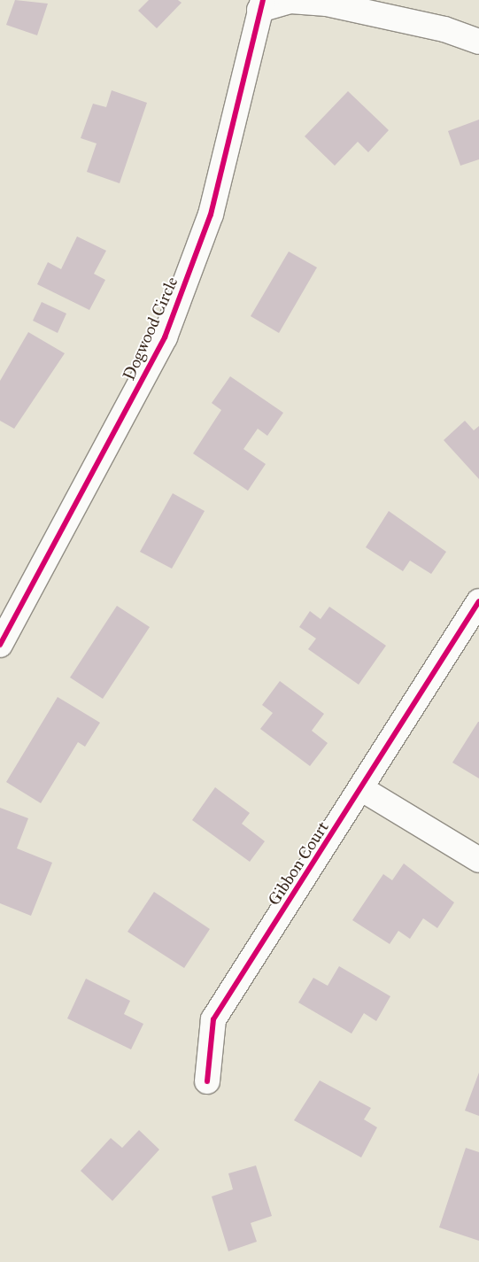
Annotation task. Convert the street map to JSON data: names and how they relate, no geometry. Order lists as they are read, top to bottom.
{
  "streets": {
    "street": ["Dogwood Circle", "Gibbon Court"]
  }
}
